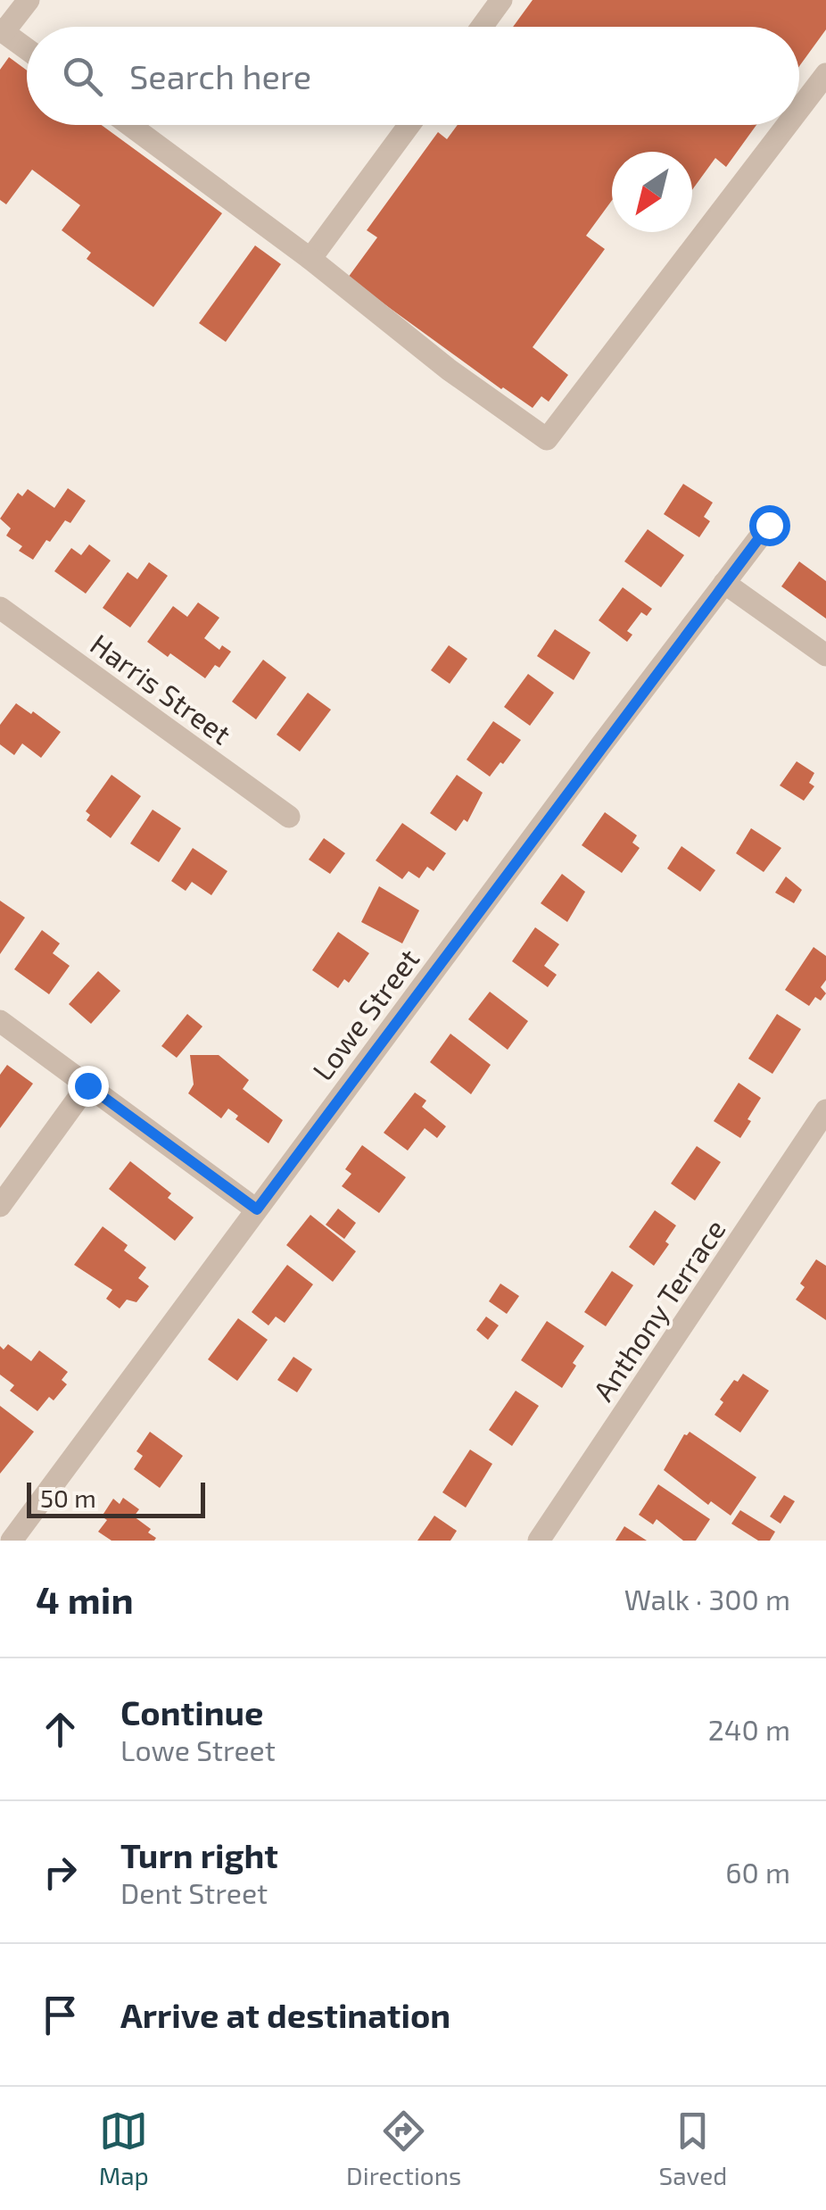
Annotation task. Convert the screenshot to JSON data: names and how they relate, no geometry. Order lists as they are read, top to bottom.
{
  "streets": {
    "street": ["Harris Street", "Lowe Street", "Anthony Terrace"]
  },
  "scale_bar": "50 m",
  "north": "bottom left",
  "page": {
    "search": "Search here",
    "scale": "50 m",
    "heading": ["4 min", "Walk · 300 m"],
    "list": [
      ["Continue", "Lowe Street", "240 m"],
      ["Turn right", "Dent Street", "60 m"],
      "Arrive at destination"
    ],
    "nav": ["Map", "Directions", "Saved"]
  }
}
